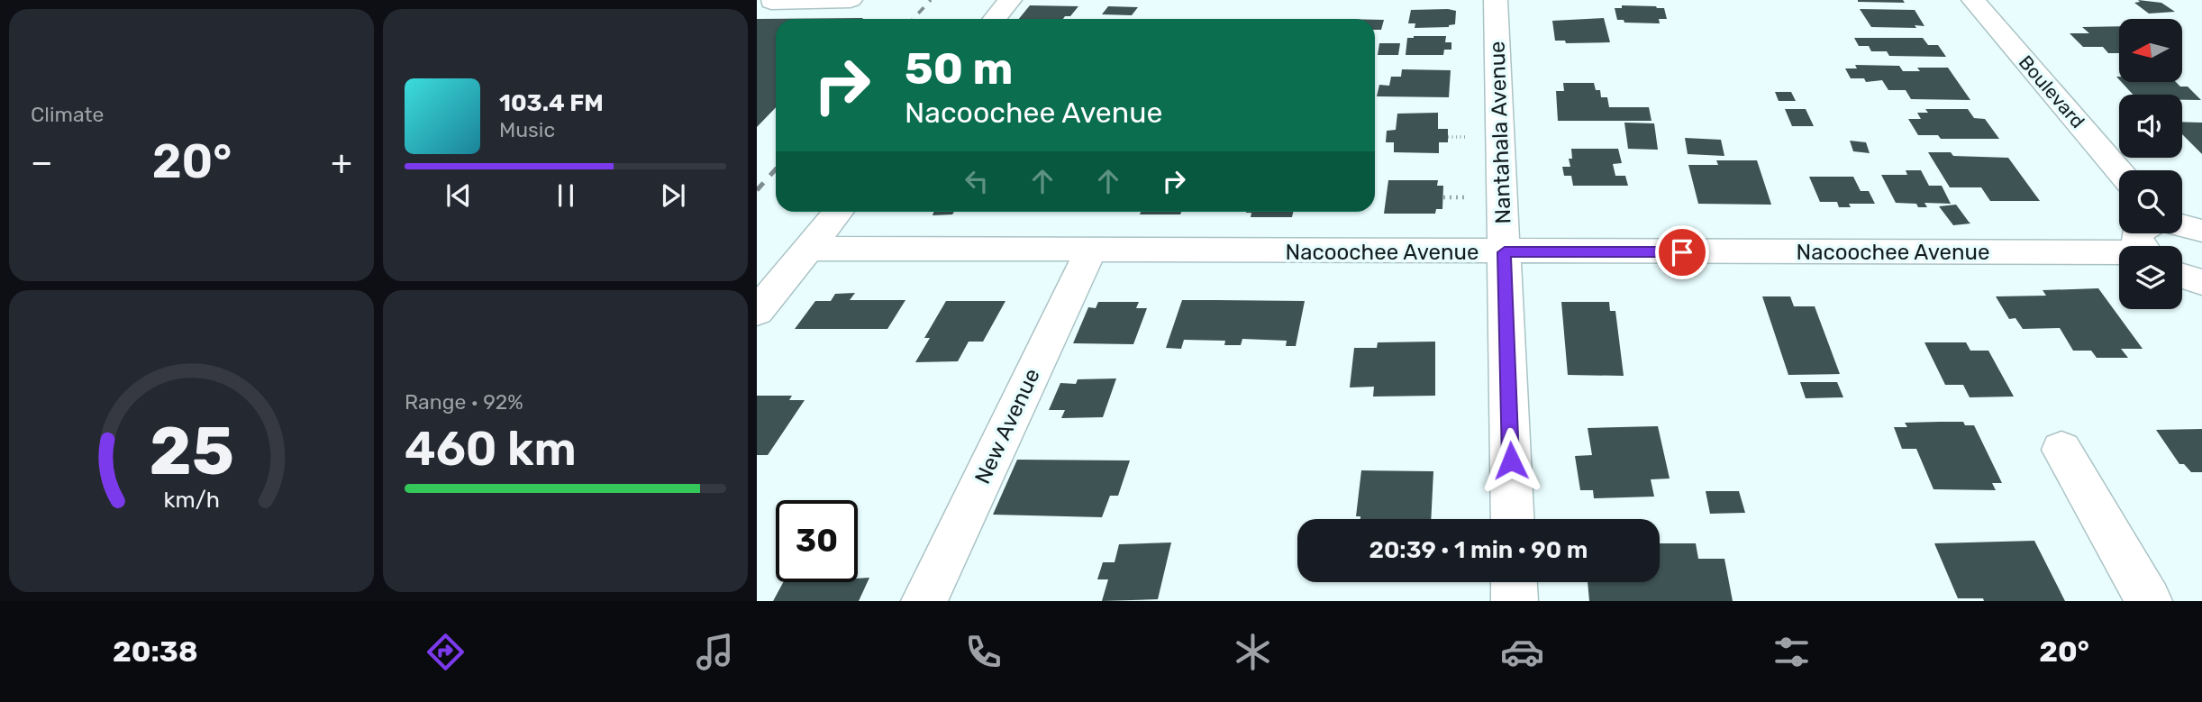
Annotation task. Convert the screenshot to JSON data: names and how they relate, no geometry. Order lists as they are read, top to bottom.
{
  "streets": {
    "street": [
      "Boulevard",
      "Nantahala Avenue",
      "Nacoochee Avenue",
      "New Avenue"
    ]
  },
  "crossings": [
    ["Nantahala Avenue", "Nacoochee Avenue"],
    ["Nacoochee Avenue", "New Avenue"]
  ],
  "north": "left",
  "page": {
    "tile": [
      "Climate",
      ["Range · 92%", "460 km"]
    ],
    "turn": ["50 m", "Nacoochee Avenue"],
    "song": ["103.4 FM", "Music"],
    "heat": ["−", "20°", "+"],
    "limit": "30",
    "trip": "20:39 · 1 min · 90 m",
    "tabs": ["20:38", "20°"],
    "gauge": ["25", "km/h"]
  }
}
